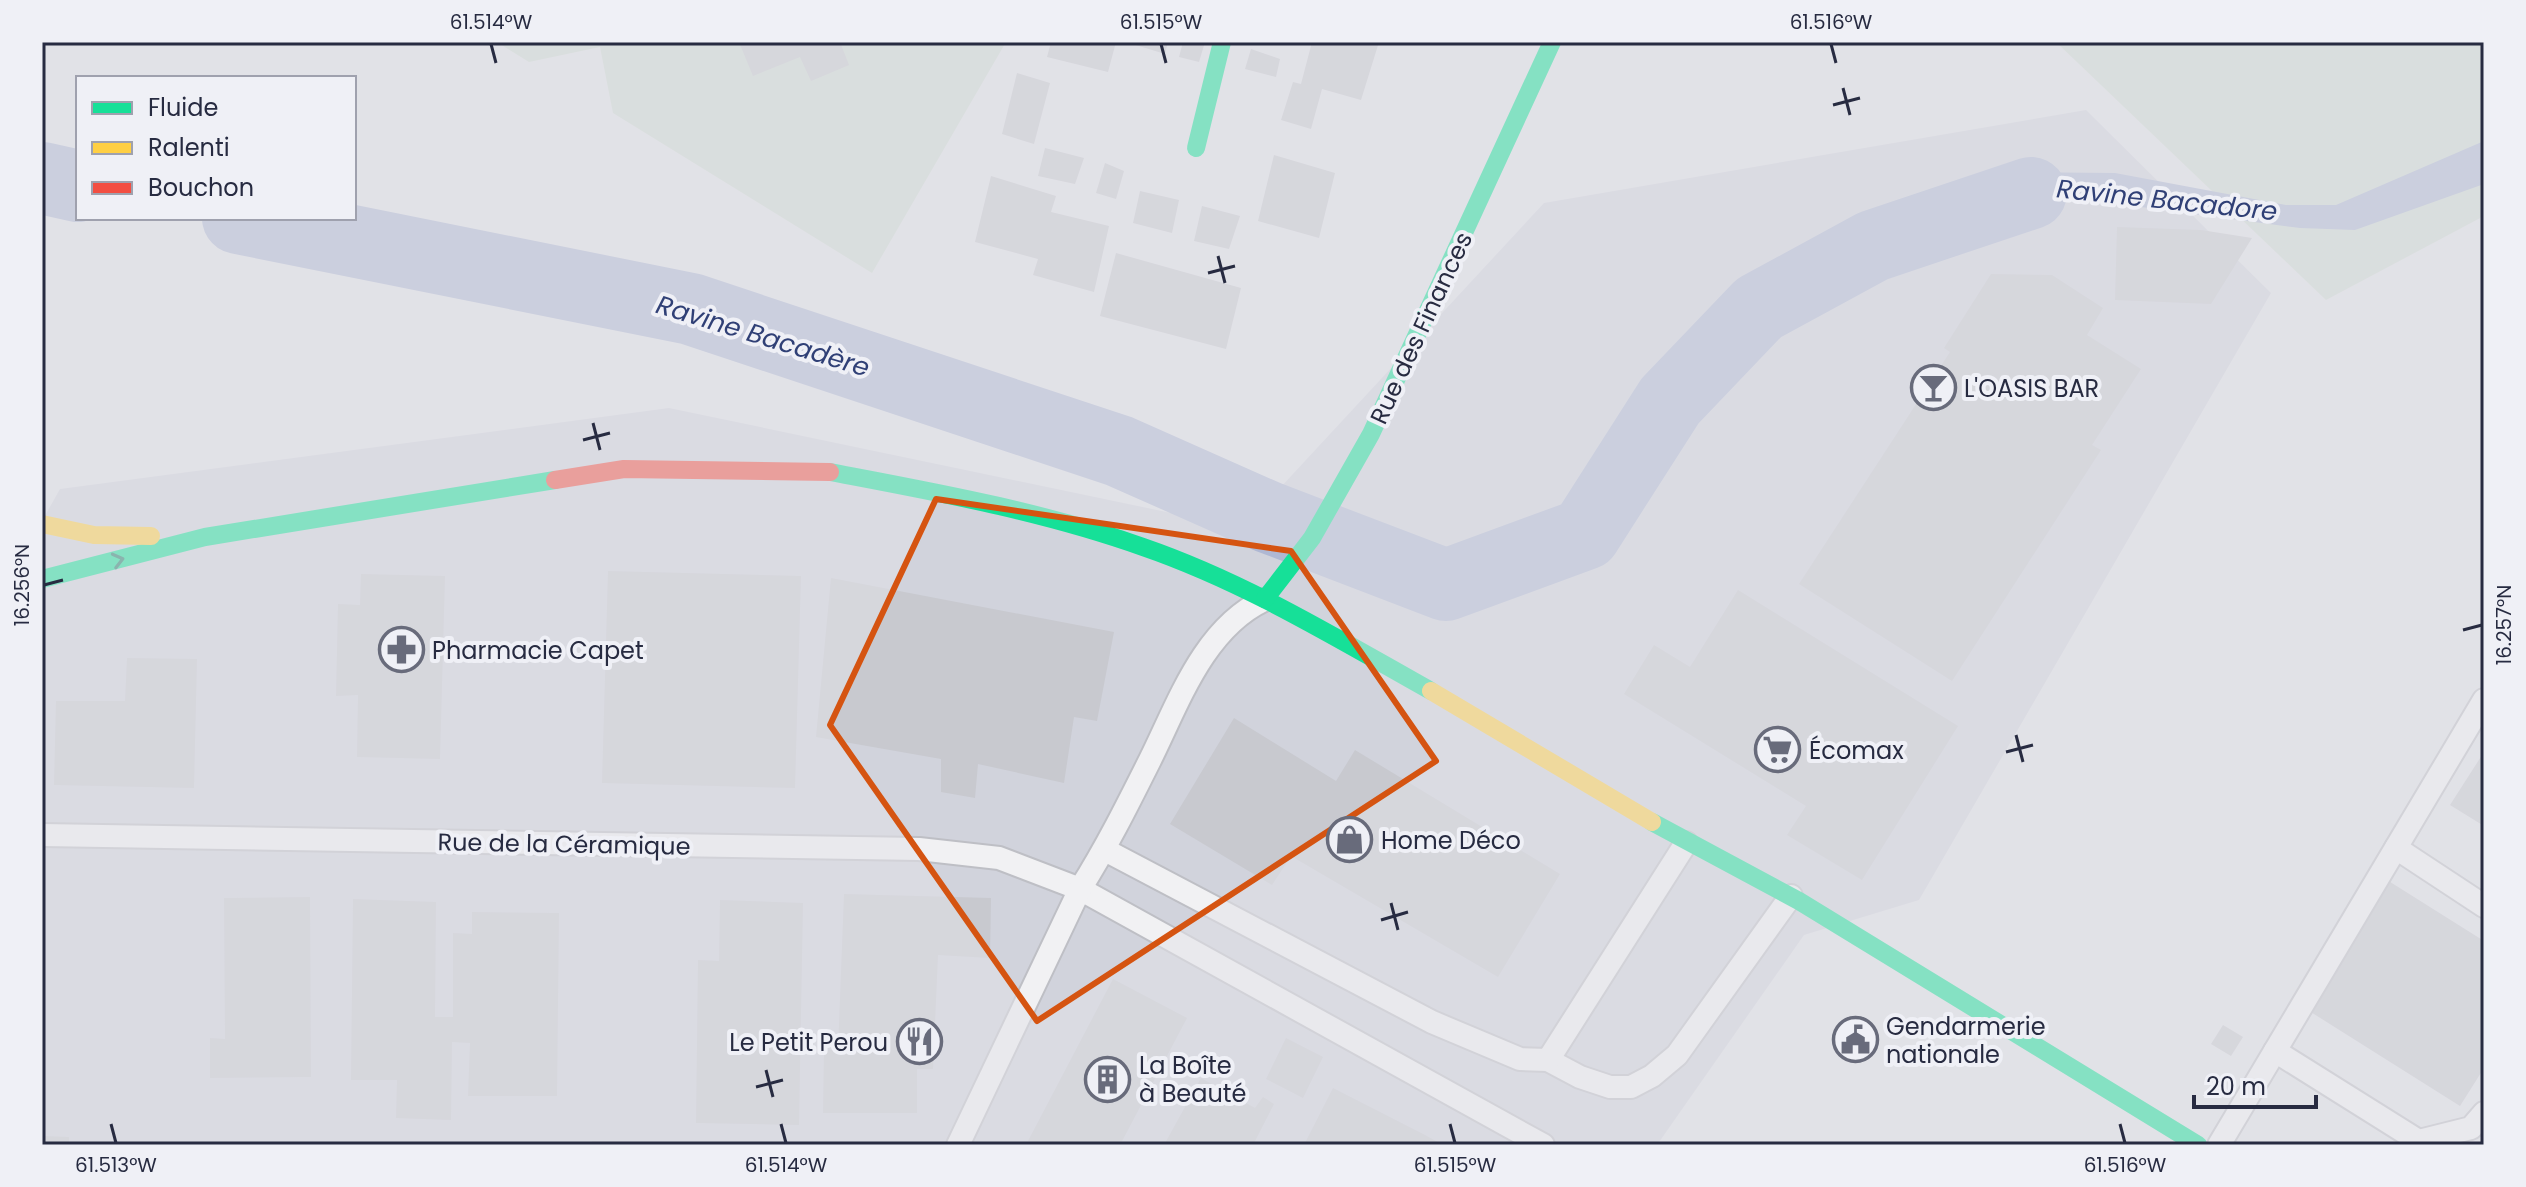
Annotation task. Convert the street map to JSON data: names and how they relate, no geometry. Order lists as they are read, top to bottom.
{
  "streets": {
    "street": ["Rue des Finances"],
    "lane": ["Rue de la Céramique"]
  },
  "water": ["Ravine Bacadore", "Ravine Bacadère"],
  "places": {
    "bar": ["L'OASIS BAR"],
    "pharmacy": ["Pharmacie Capet"],
    "supermarket": ["Écomax"],
    "shop": ["Home Déco"],
    "public building": ["Gendarmerie nationale"],
    "restaurant": ["Le Petit Perou"],
    "building": ["La Boîte à Beauté"]
  },
  "legend": ["Fluide", "Ralenti", "Bouchon"],
  "scale_bar": "20 m",
  "coordinates": [
    "61.514°W",
    "61.515°W",
    "61.516°W",
    "16.256°N",
    "16.257°N",
    "61.513°W"
  ]
}
